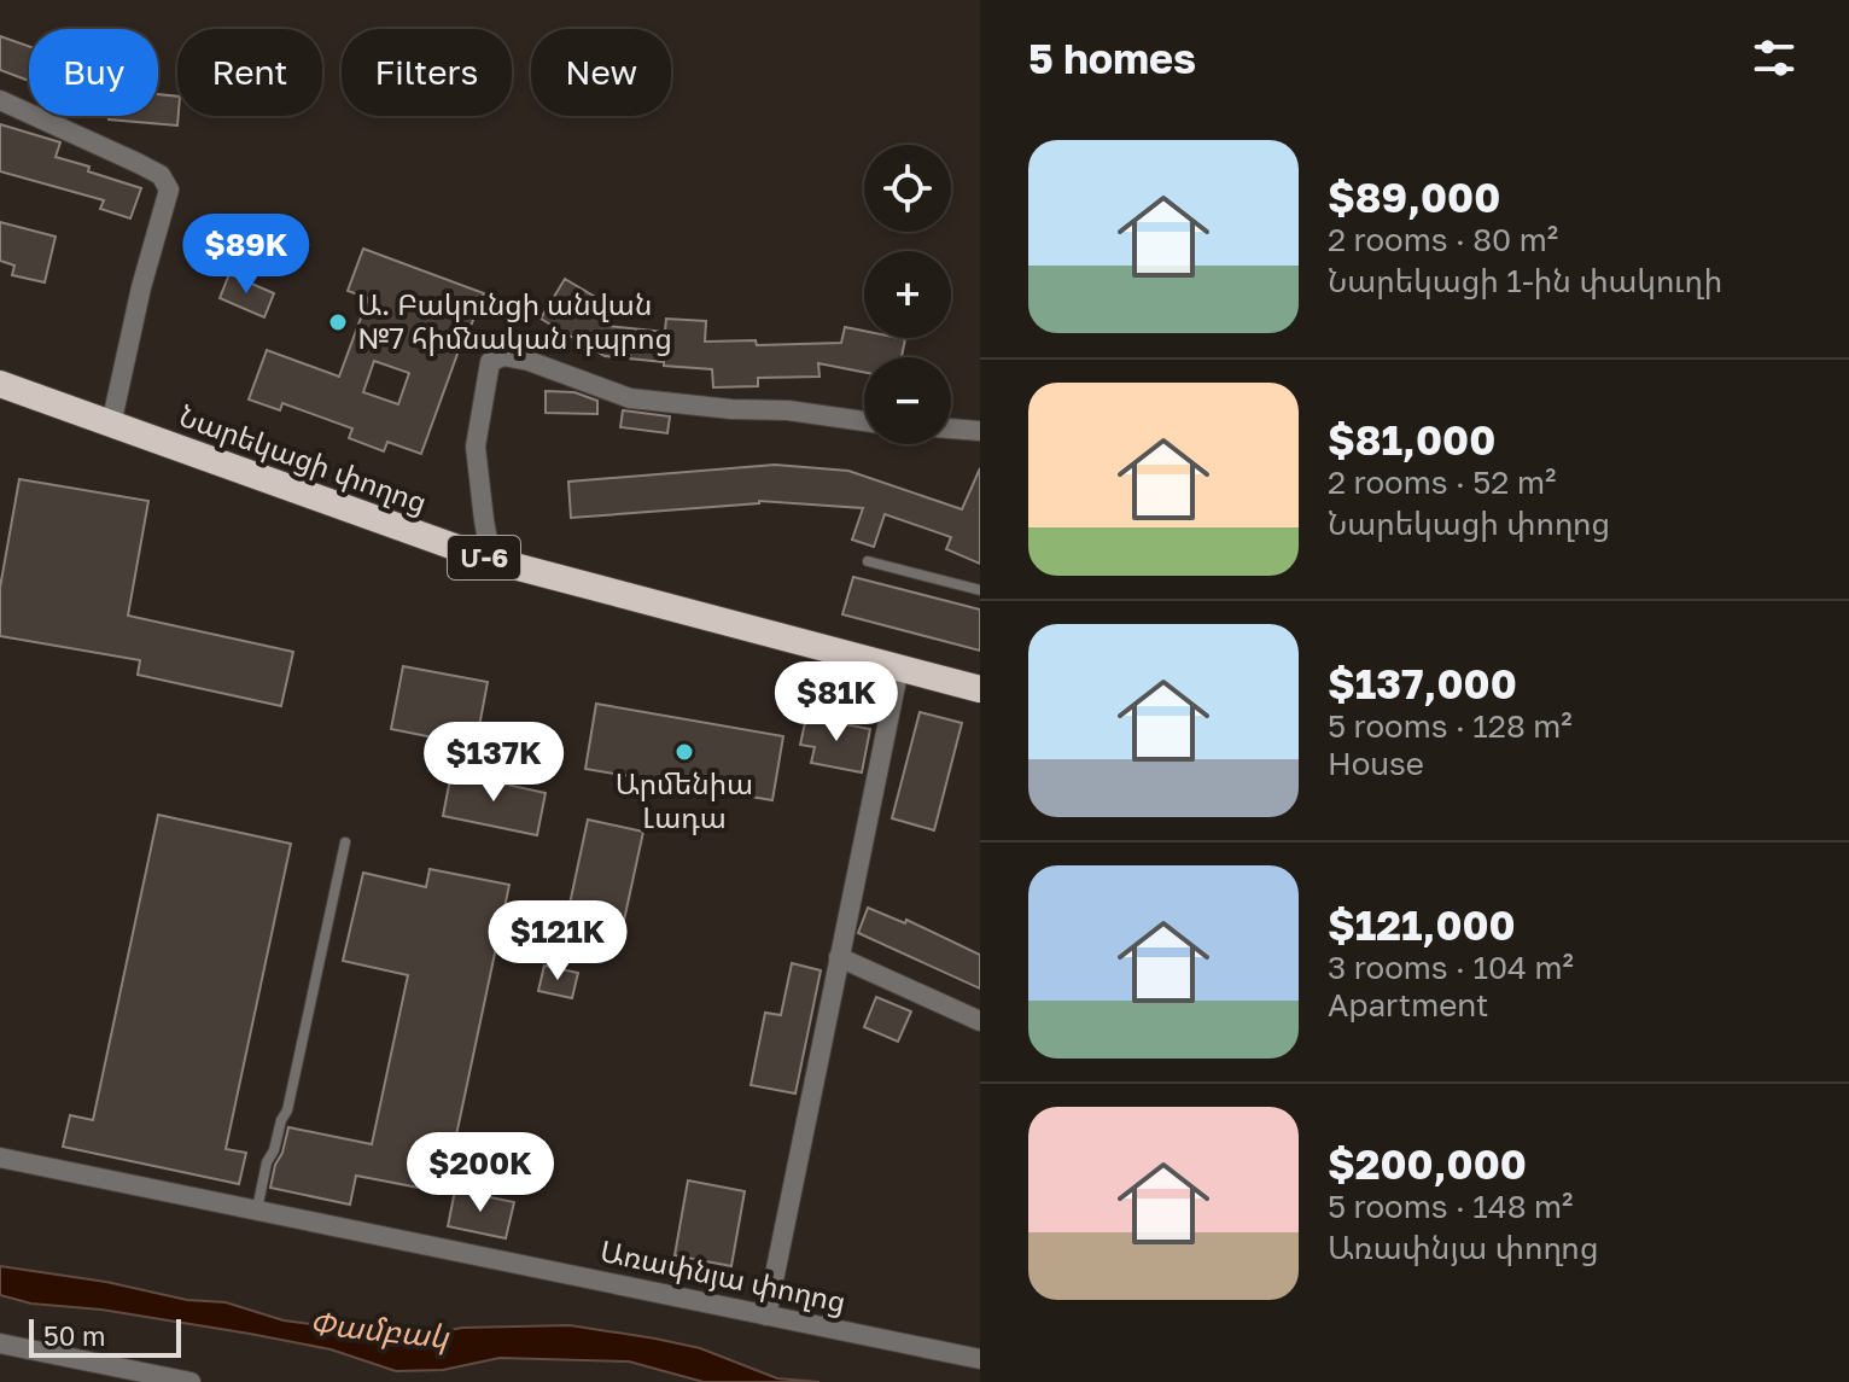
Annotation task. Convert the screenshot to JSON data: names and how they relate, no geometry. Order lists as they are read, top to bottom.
{
  "streets": {
    "highway": ["Նարեկացի փողոց", "Մ-6"],
    "street": ["Առափնյա փողոց"]
  },
  "water": ["Փամբակ"],
  "places": ["Ա. Բակունցի անվան №7 հիմնական դպրոց", "Արմենիա Լադա"],
  "scale_bar": "50 m",
  "page": {
    "heading": "5 homes",
    "chip": [
      "Buy",
      "Rent",
      "Filters",
      "New"
    ],
    "list": [
      {
        "name": "$89,000",
        "note": "2 rooms · 80 m² · Նարեկացի 1-ին փակուղի"
      },
      {
        "name": "$81,000",
        "note": "2 rooms · 52 m² · Նարեկացի փողոց"
      },
      {
        "name": "$137,000",
        "note": "5 rooms · 128 m² · House"
      },
      {
        "name": "$121,000",
        "note": "3 rooms · 104 m² · Apartment"
      },
      {
        "name": "$200,000",
        "note": "5 rooms · 148 m² · Առափնյա փողոց"
      }
    ],
    "map_buttons": ["+", "−"],
    "price": [
      "$89K",
      "$81K",
      "$137K",
      "$121K",
      "$200K"
    ],
    "scale": "50 m"
  }
}
